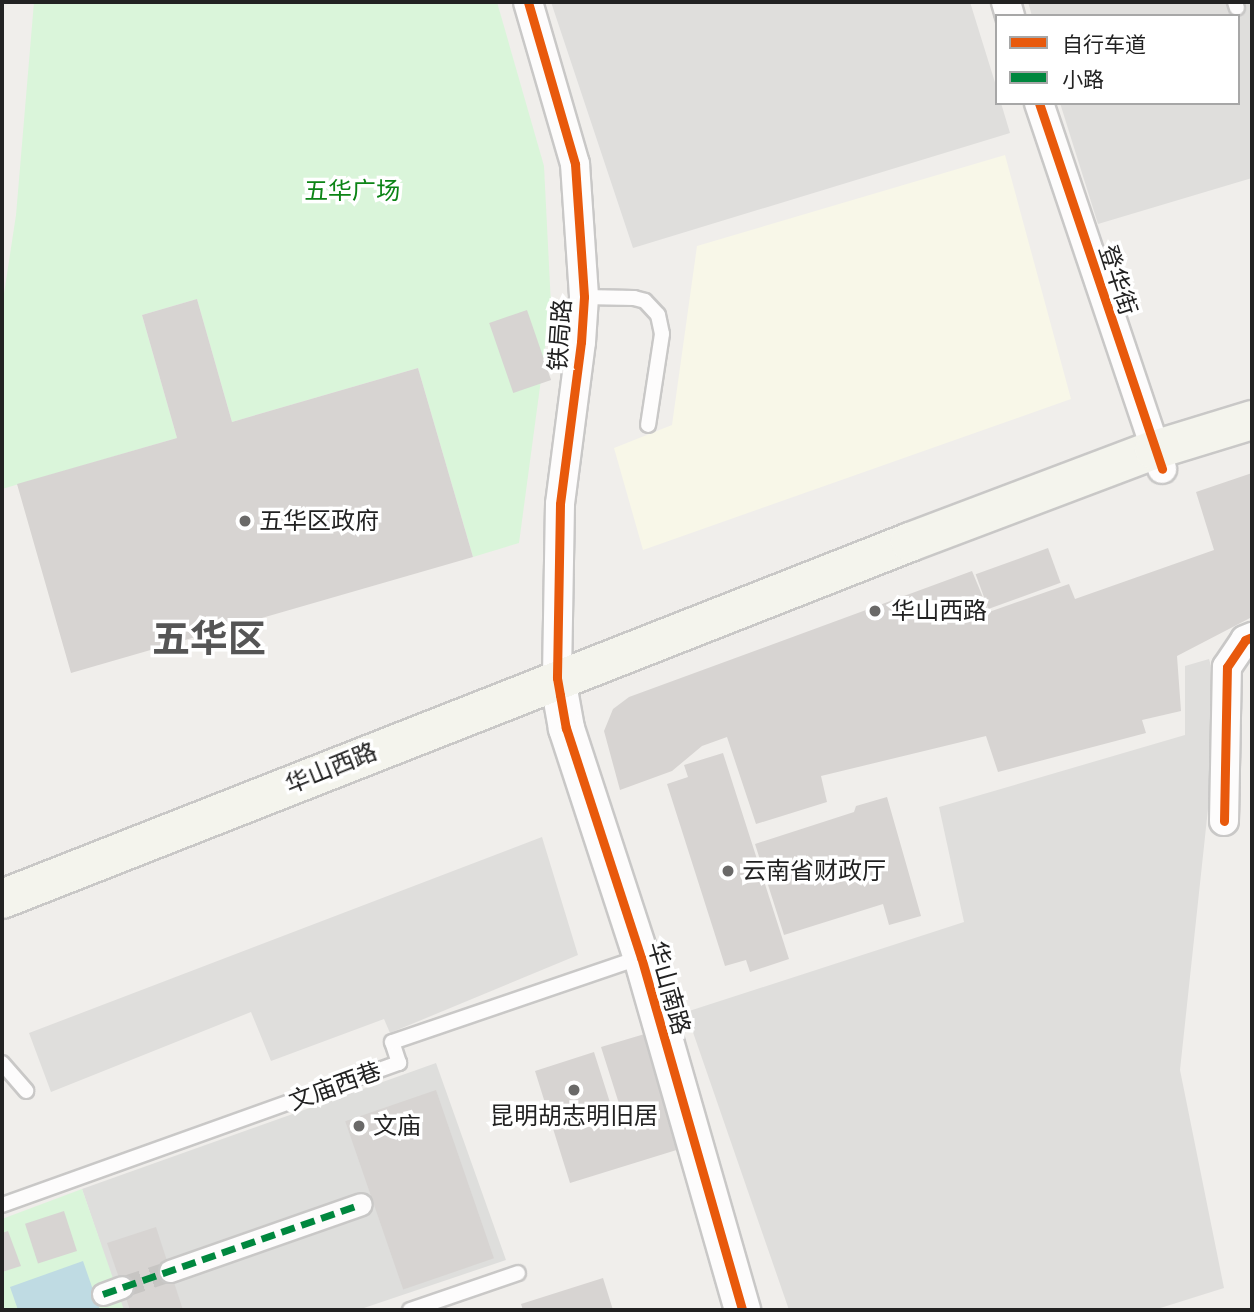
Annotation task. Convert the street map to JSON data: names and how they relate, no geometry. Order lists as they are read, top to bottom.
{
  "streets": {
    "main road": ["华山西路"],
    "street": ["登华街", "铁局路", "华山南路"],
    "lane": ["文庙西巷"]
  },
  "crossings": [
    ["登华街", "华山西路"],
    ["铁局路", "华山西路"],
    ["铁局路", "华山南路"],
    ["华山西路", "华山南路"],
    ["华山南路", "文庙西巷"]
  ],
  "districts": ["五华区"],
  "parks": ["五华广场"],
  "places": [
    "五华区政府",
    "华山西路",
    "云南省财政厅",
    "昆明胡志明旧居",
    "文庙"
  ],
  "legend": ["自行车道", "小路"]
}
